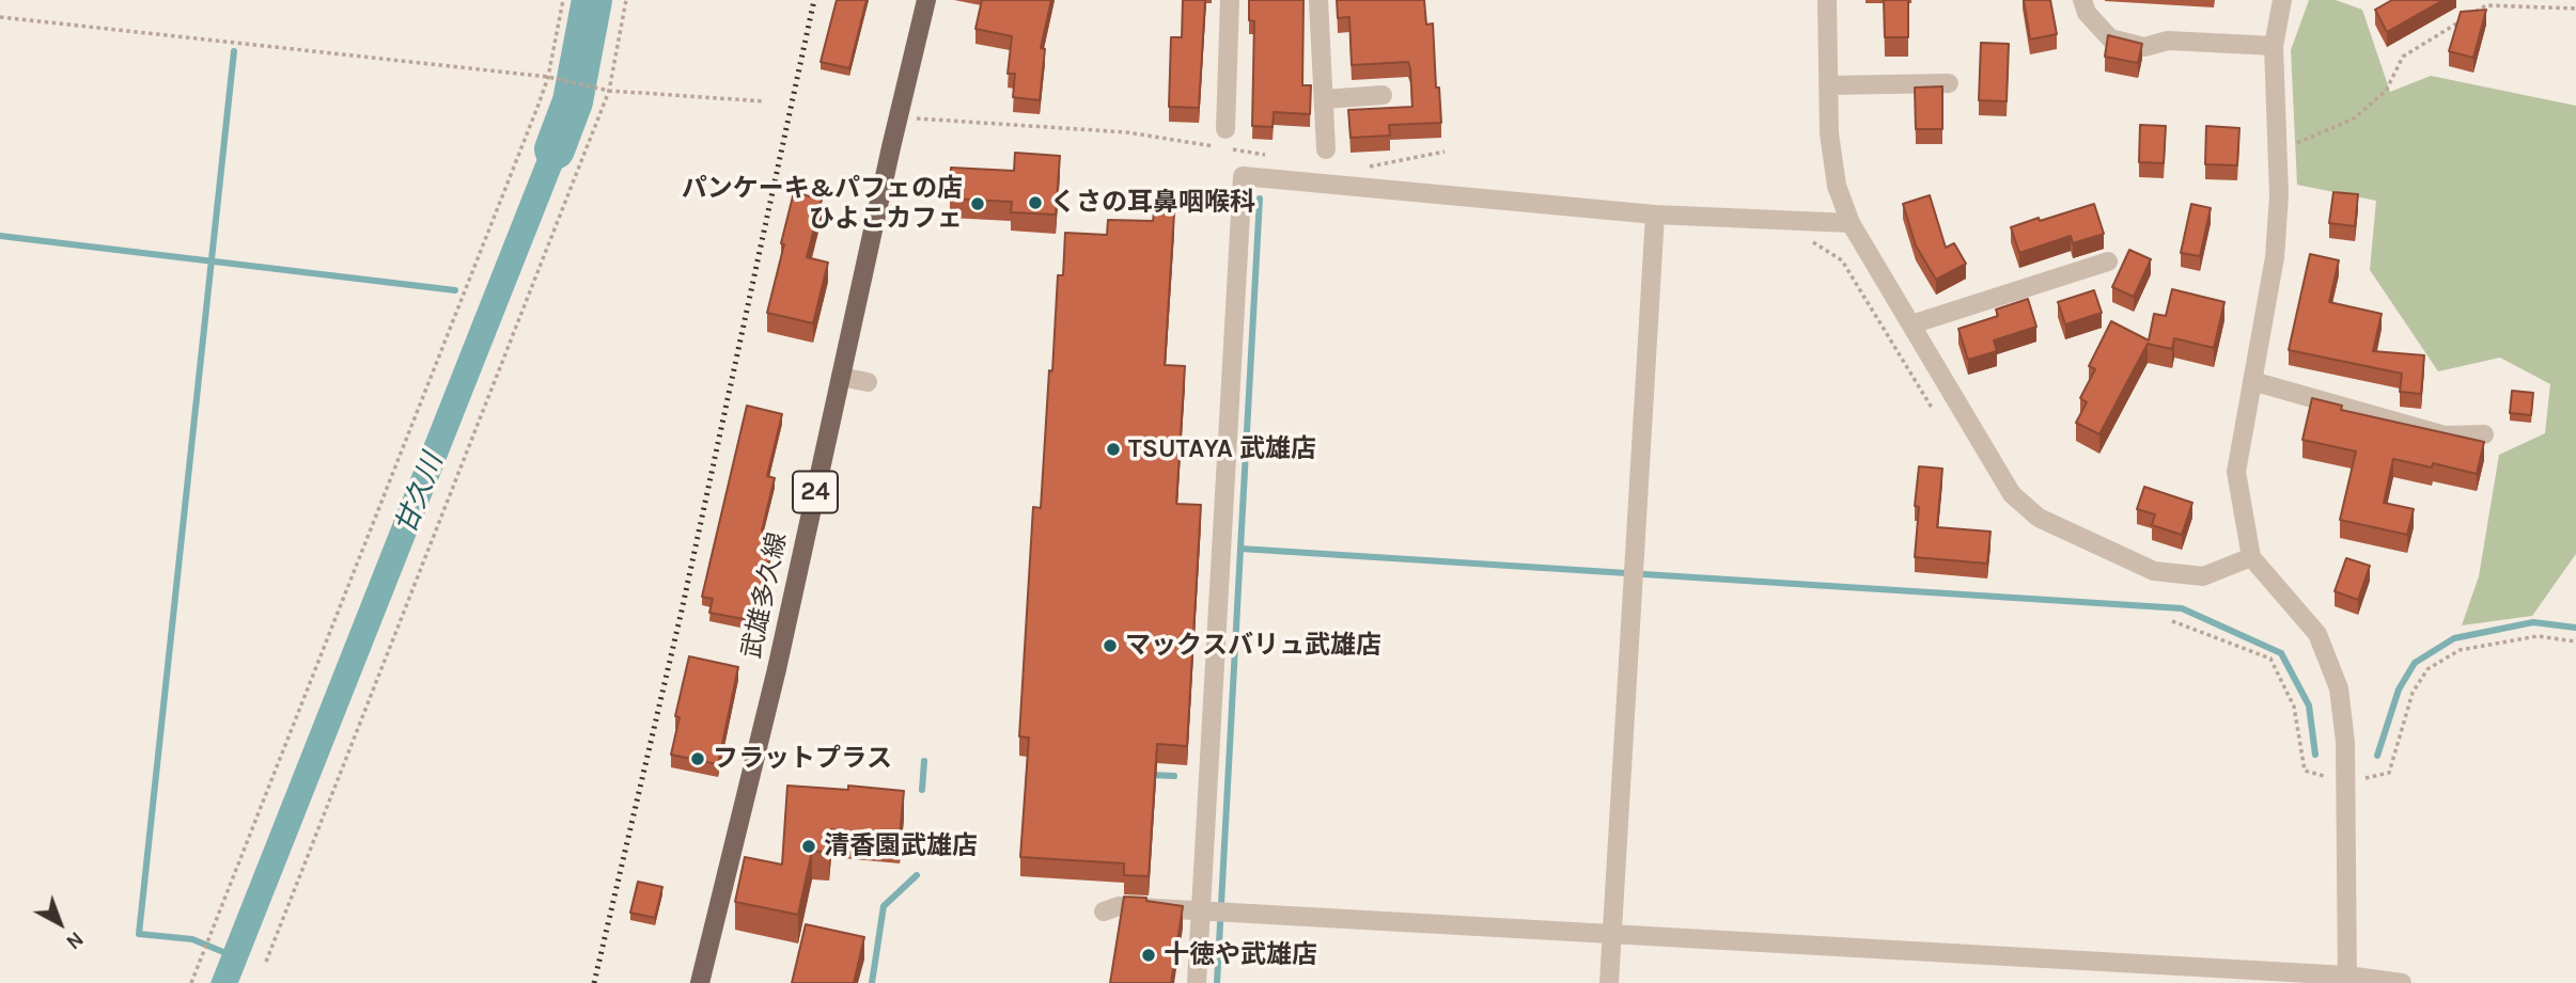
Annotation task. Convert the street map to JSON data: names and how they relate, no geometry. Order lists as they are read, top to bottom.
{
  "streets": {
    "main road": ["24", "武雄多久線"]
  },
  "water": ["甘久川"],
  "places": [
    "くさの耳鼻咽喉科",
    "パンケーキ&パフェの店 ひよこカフェ",
    "TSUTAYA 武雄店",
    "マックスバリュ武雄店",
    "フラットプラス",
    "清香園武雄店",
    "十徳や武雄店"
  ],
  "north": "bottom right"
}
